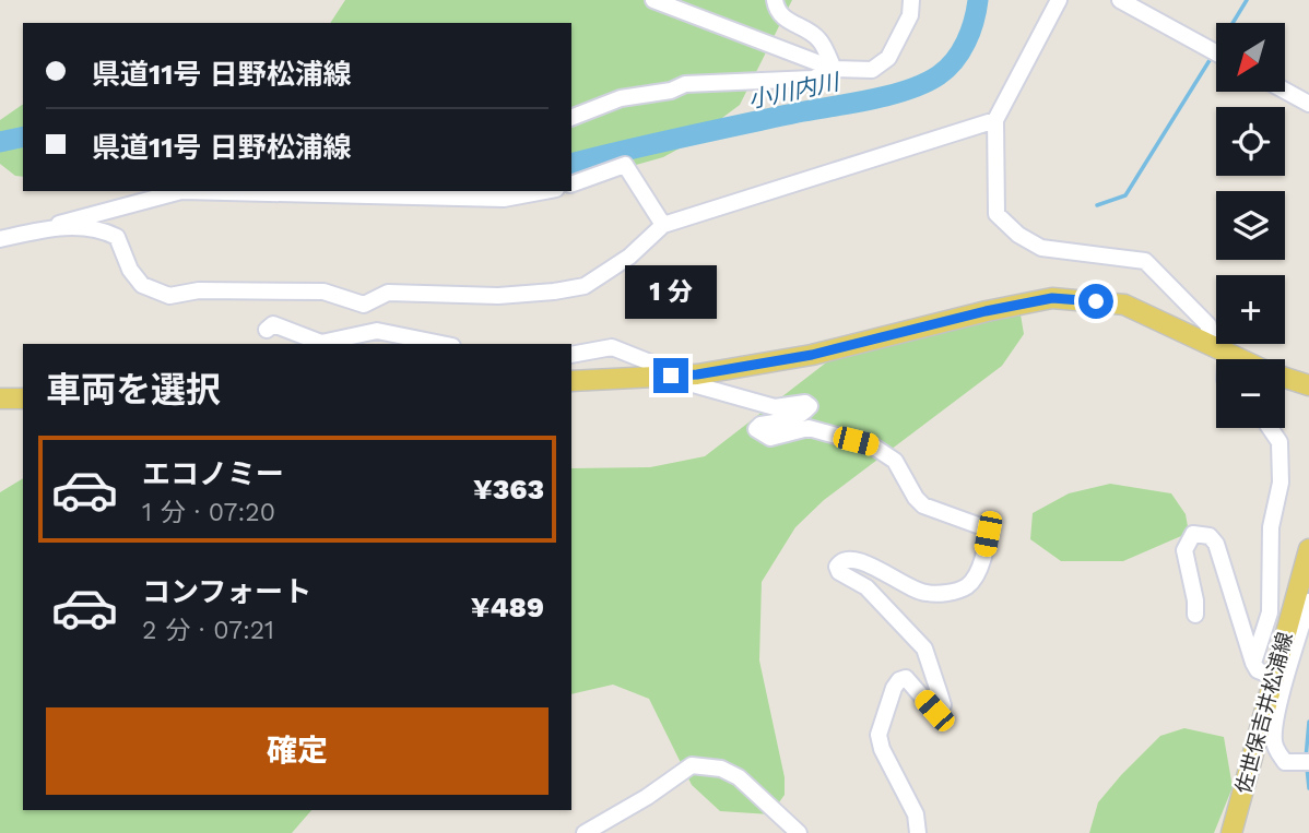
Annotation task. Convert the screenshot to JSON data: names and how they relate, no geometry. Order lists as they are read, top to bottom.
{
  "streets": {
    "main road": ["佐世保吉井松浦線"]
  },
  "water": ["小川内川"],
  "north": "bottom left",
  "page": {
    "map_buttons": ["+", "−"],
    "banner": ["県道11号 日野松浦線", "県道11号 日野松浦線"],
    "bubble": "1 分",
    "heading": "車両を選択",
    "list": [
      {
        "name": "エコノミー",
        "note": "1 分 · 07:20",
        "value": "¥363"
      },
      {
        "name": "コンフォート",
        "note": "2 分 · 07:21",
        "value": "¥489"
      }
    ],
    "buttons": "確定"
  }
}
